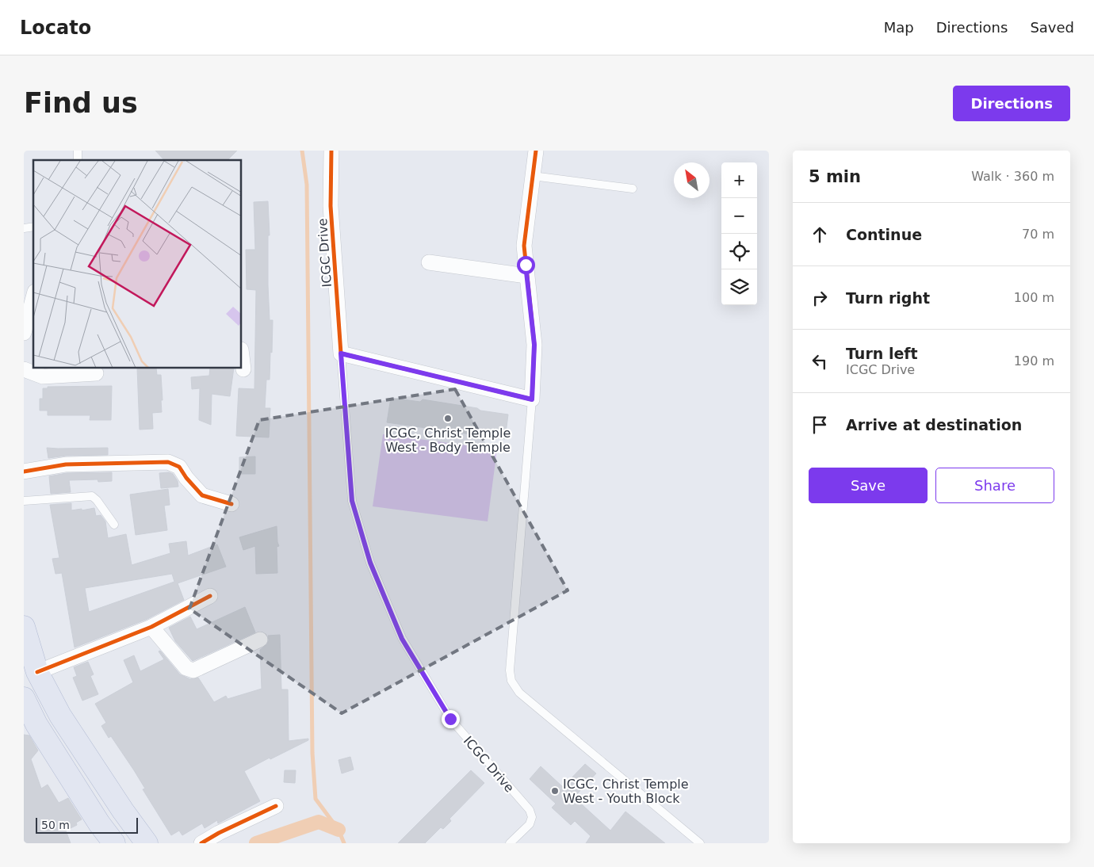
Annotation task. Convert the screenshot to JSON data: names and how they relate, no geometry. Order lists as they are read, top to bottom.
{
  "streets": {
    "street": ["ICGC Drive"]
  },
  "places": ["ICGC, Christ Temple West - Body Temple", "ICGC, Christ Temple West - Youth Block"],
  "scale_bar": "50 m",
  "north": "top left",
  "page": {
    "header": "Locato",
    "nav": ["Map", "Directions", "Saved"],
    "buttons": [
      "Directions",
      ["Save", "Share"]
    ],
    "title": "Find us",
    "heading": ["5 min", "Walk · 360 m"],
    "map_buttons": ["+", "−"],
    "list": [
      ["Continue", "70 m"],
      ["Turn right", "100 m"],
      ["Turn left", "ICGC Drive", "190 m"],
      "Arrive at destination"
    ],
    "scale": "50 m"
  }
}
